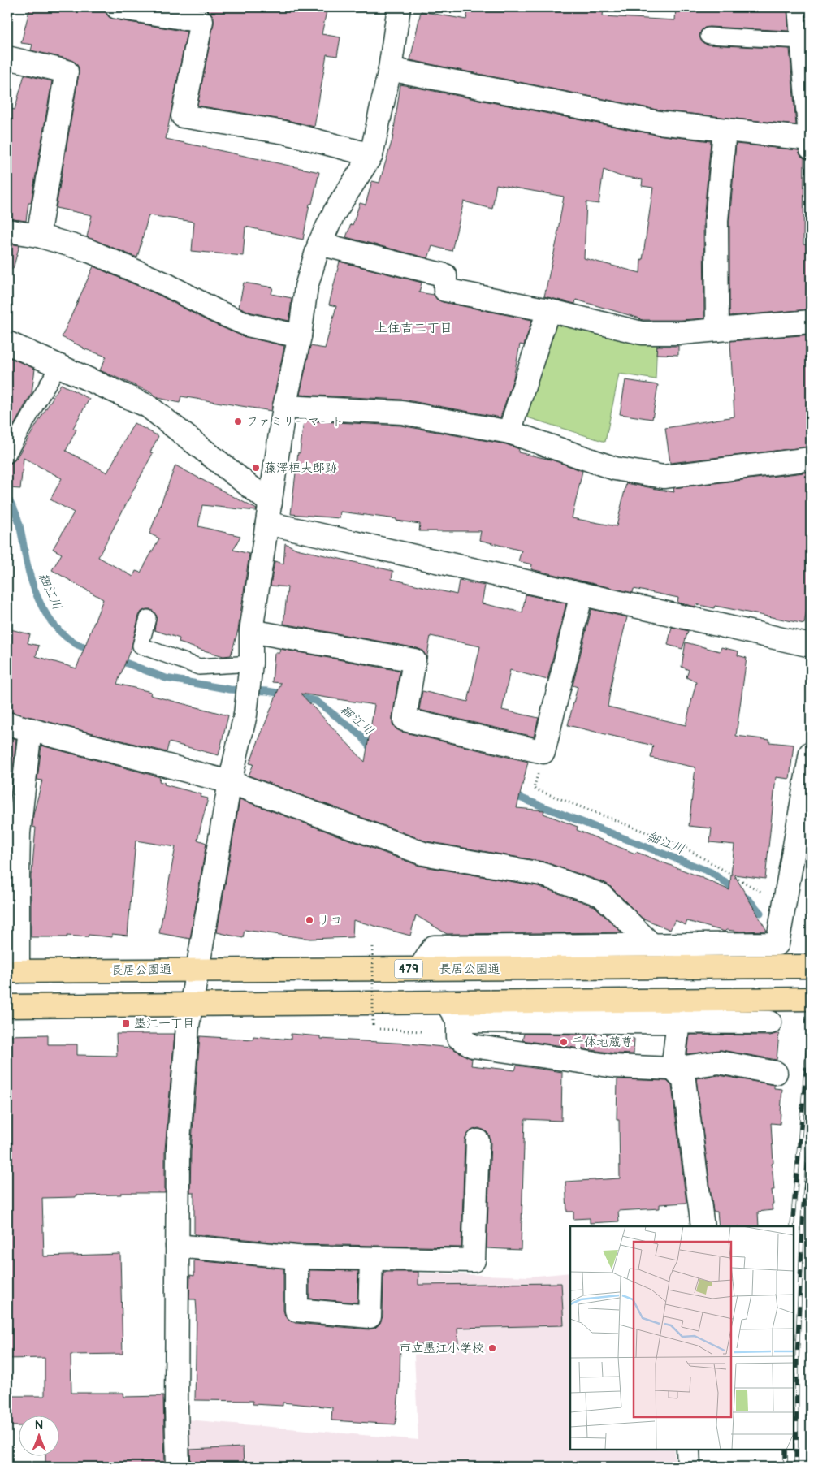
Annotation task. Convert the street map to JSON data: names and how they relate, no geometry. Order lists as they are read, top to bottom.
{
  "streets": {
    "highway": ["479", "長居公園通"]
  },
  "districts": ["上住吉二丁目"],
  "water": ["細江川"],
  "places": {
    "other": [
      "ファミリーマート",
      "藤澤桓夫邸跡",
      "リコ",
      "千体地蔵尊",
      "市立墨江小学校"
    ],
    "transit": ["墨江一丁目"]
  },
  "north": "top"
}
